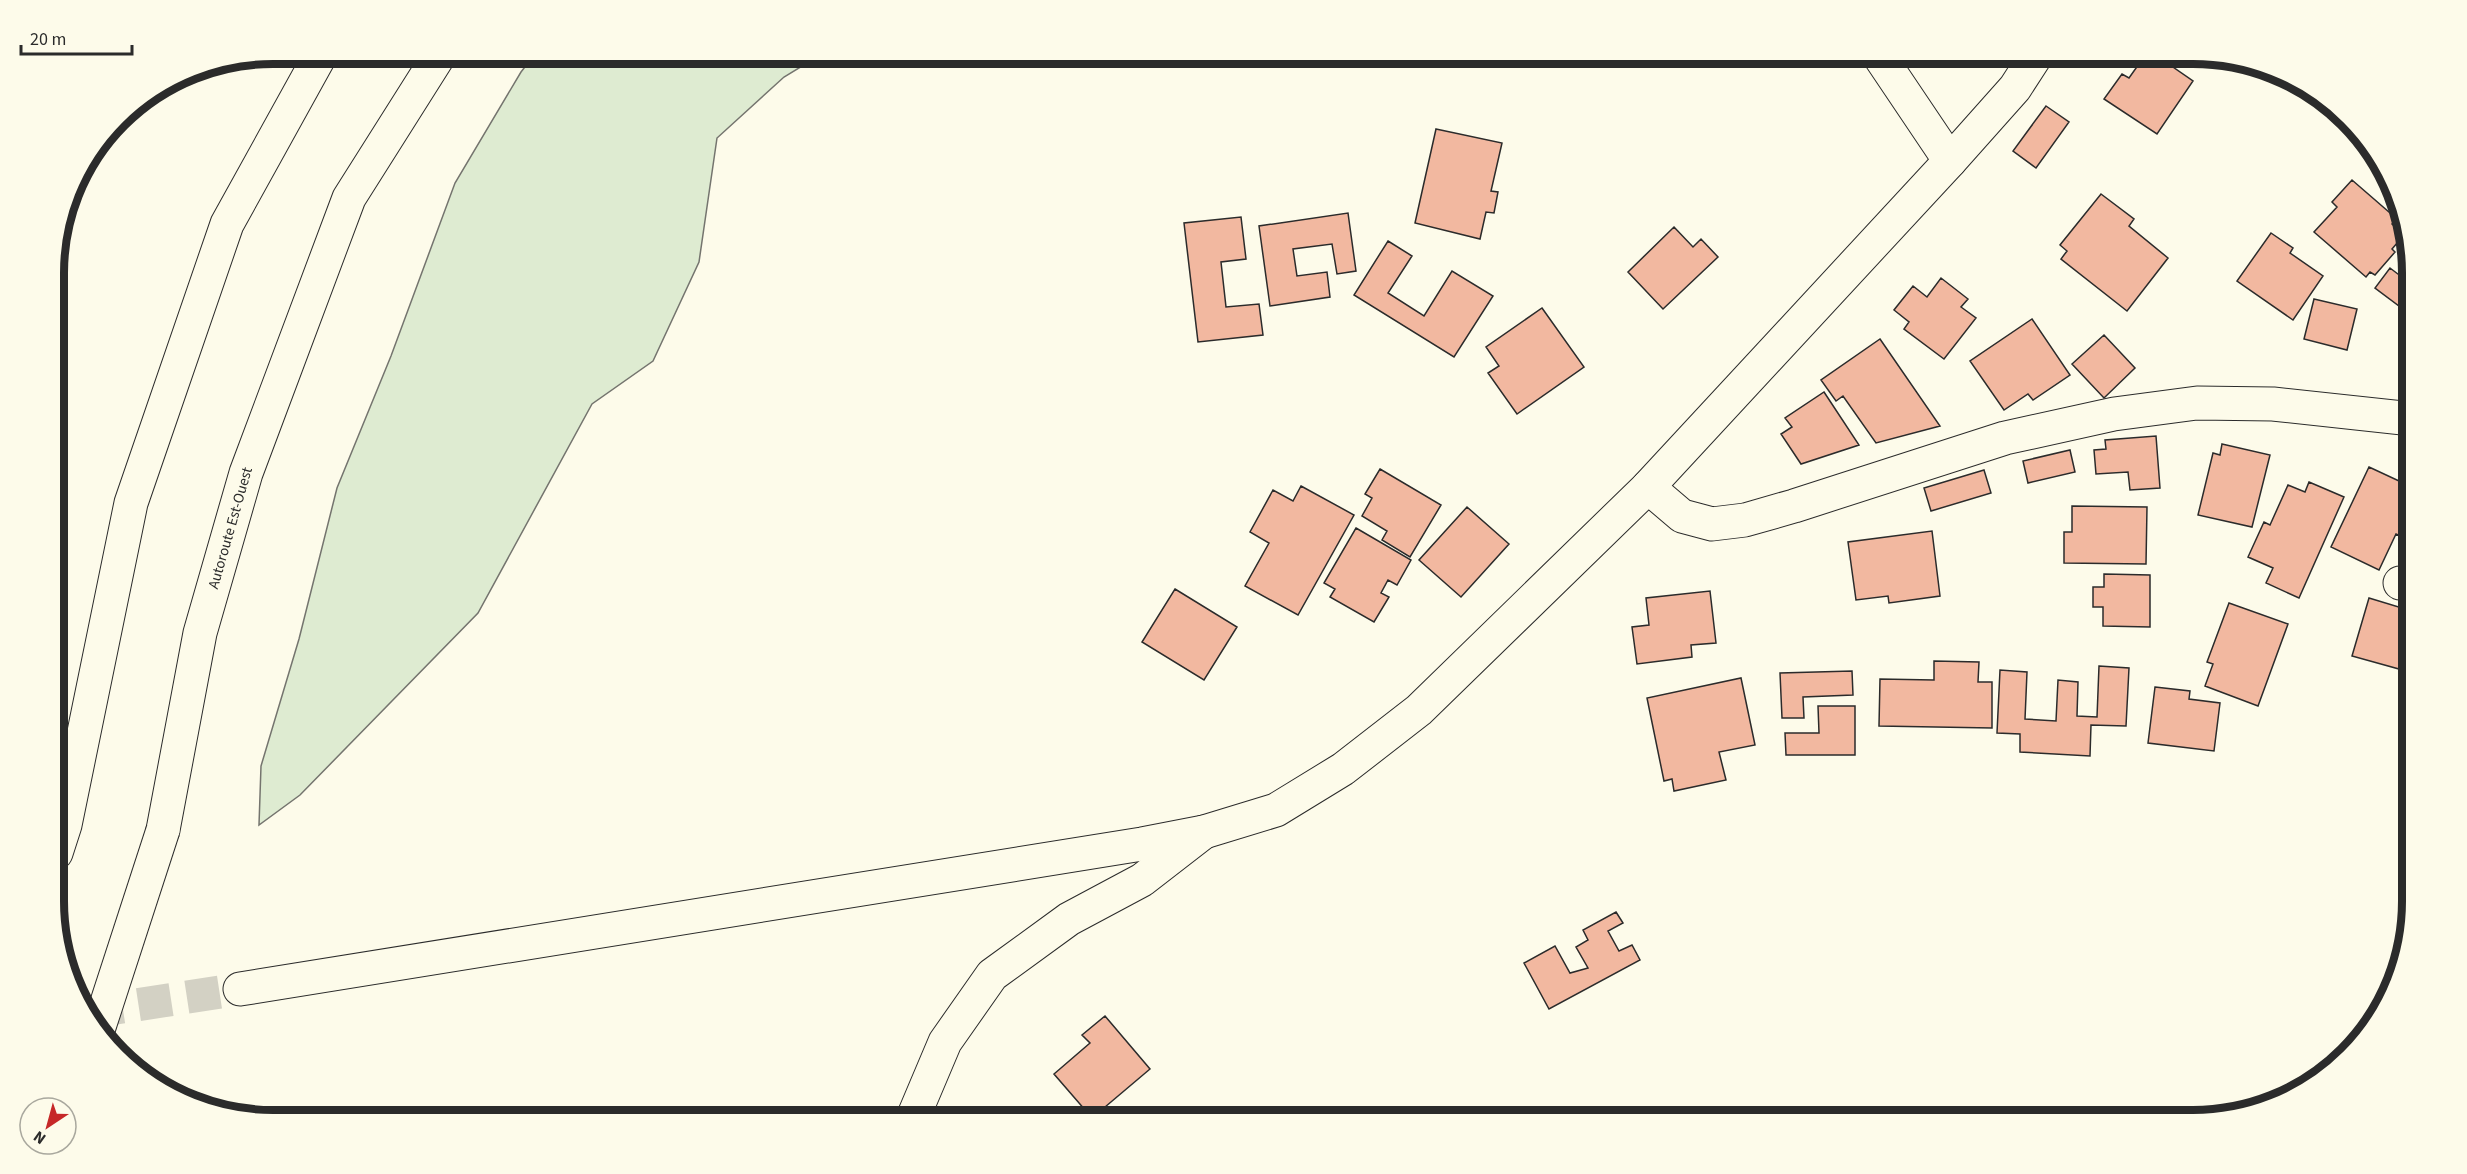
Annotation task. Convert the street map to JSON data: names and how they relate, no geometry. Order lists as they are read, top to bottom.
{
  "streets": {
    "main road": ["Autoroute Est-Ouest"]
  },
  "scale_bar": "20 m",
  "north": "bottom left"
}
